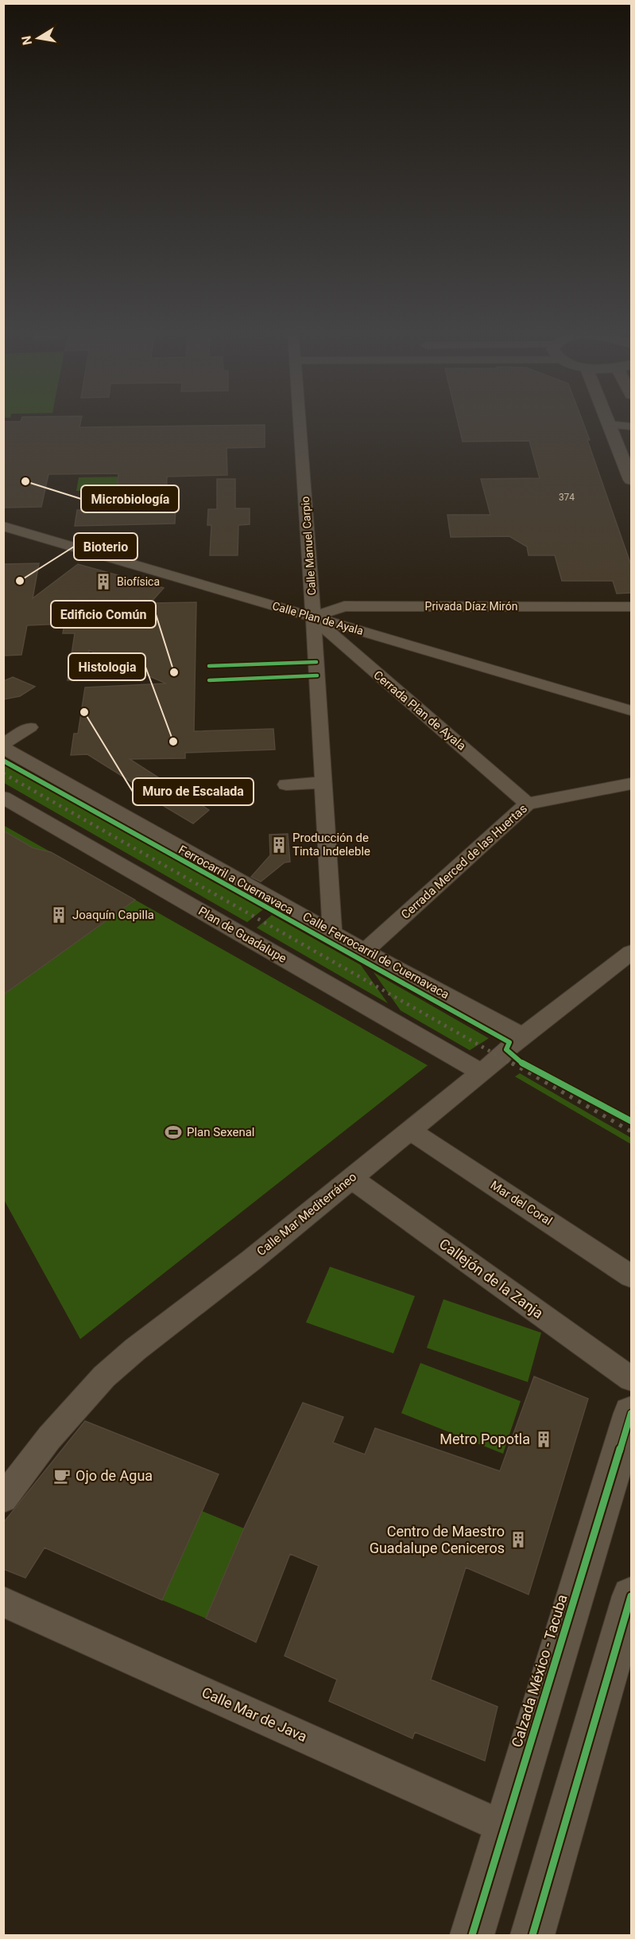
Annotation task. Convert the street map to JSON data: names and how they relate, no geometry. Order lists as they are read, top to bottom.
{
  "streets": {
    "main road": ["Calzada México - Tacuba"],
    "street": [
      "Calle Manuel Carpio",
      "Privada Díaz Mirón",
      "Calle Plan de Ayala",
      "Cerrada Plan de Ayala",
      "Cerrada Merced de las Huertas",
      "Plan de Guadalupe",
      "Calle Ferrocarril de Cuernavaca",
      "Mar del Coral",
      "Calle Mar Mediterráneo",
      "Callejón de la Zanja",
      "Calle Mar de Java"
    ],
    "cycle path": ["Ferrocarril a Cuernavaca"]
  },
  "crossings": [
    ["Calle Manuel Carpio", "Privada Díaz Mirón"],
    ["Calle Manuel Carpio", "Calle Plan de Ayala"],
    ["Calle Manuel Carpio", "Cerrada Plan de Ayala"],
    ["Calle Manuel Carpio", "Calle Ferrocarril de Cuernavaca"],
    ["Privada Díaz Mirón", "Calle Plan de Ayala"],
    ["Privada Díaz Mirón", "Cerrada Plan de Ayala"],
    ["Calle Plan de Ayala", "Cerrada Plan de Ayala"],
    ["Cerrada Plan de Ayala", "Cerrada Merced de las Huertas"],
    ["Cerrada Merced de las Huertas", "Calle Ferrocarril de Cuernavaca"],
    ["Plan de Guadalupe", "Calle Mar Mediterráneo"],
    ["Calle Ferrocarril de Cuernavaca", "Calle Mar Mediterráneo"],
    ["Mar del Coral", "Calle Mar Mediterráneo"],
    ["Calle Mar Mediterráneo", "Callejón de la Zanja"],
    ["Calzada México - Tacuba", "Calle Mar de Java"]
  ],
  "places": {
    "other": [
      "Microbiología",
      "Bioterio",
      "Edificio Común",
      "Muro de Escalada",
      "Histologia"
    ],
    "building": [
      "Biofísica",
      "Producción de Tinta Indeleble",
      "Joaquín Capilla",
      "Metro Popotla",
      "Centro de Maestro Guadalupe Ceniceros"
    ],
    "sports": ["Plan Sexenal"],
    "cafe": ["Ojo de Agua"]
  },
  "house_numbers": ["374"],
  "north": "left"
}
